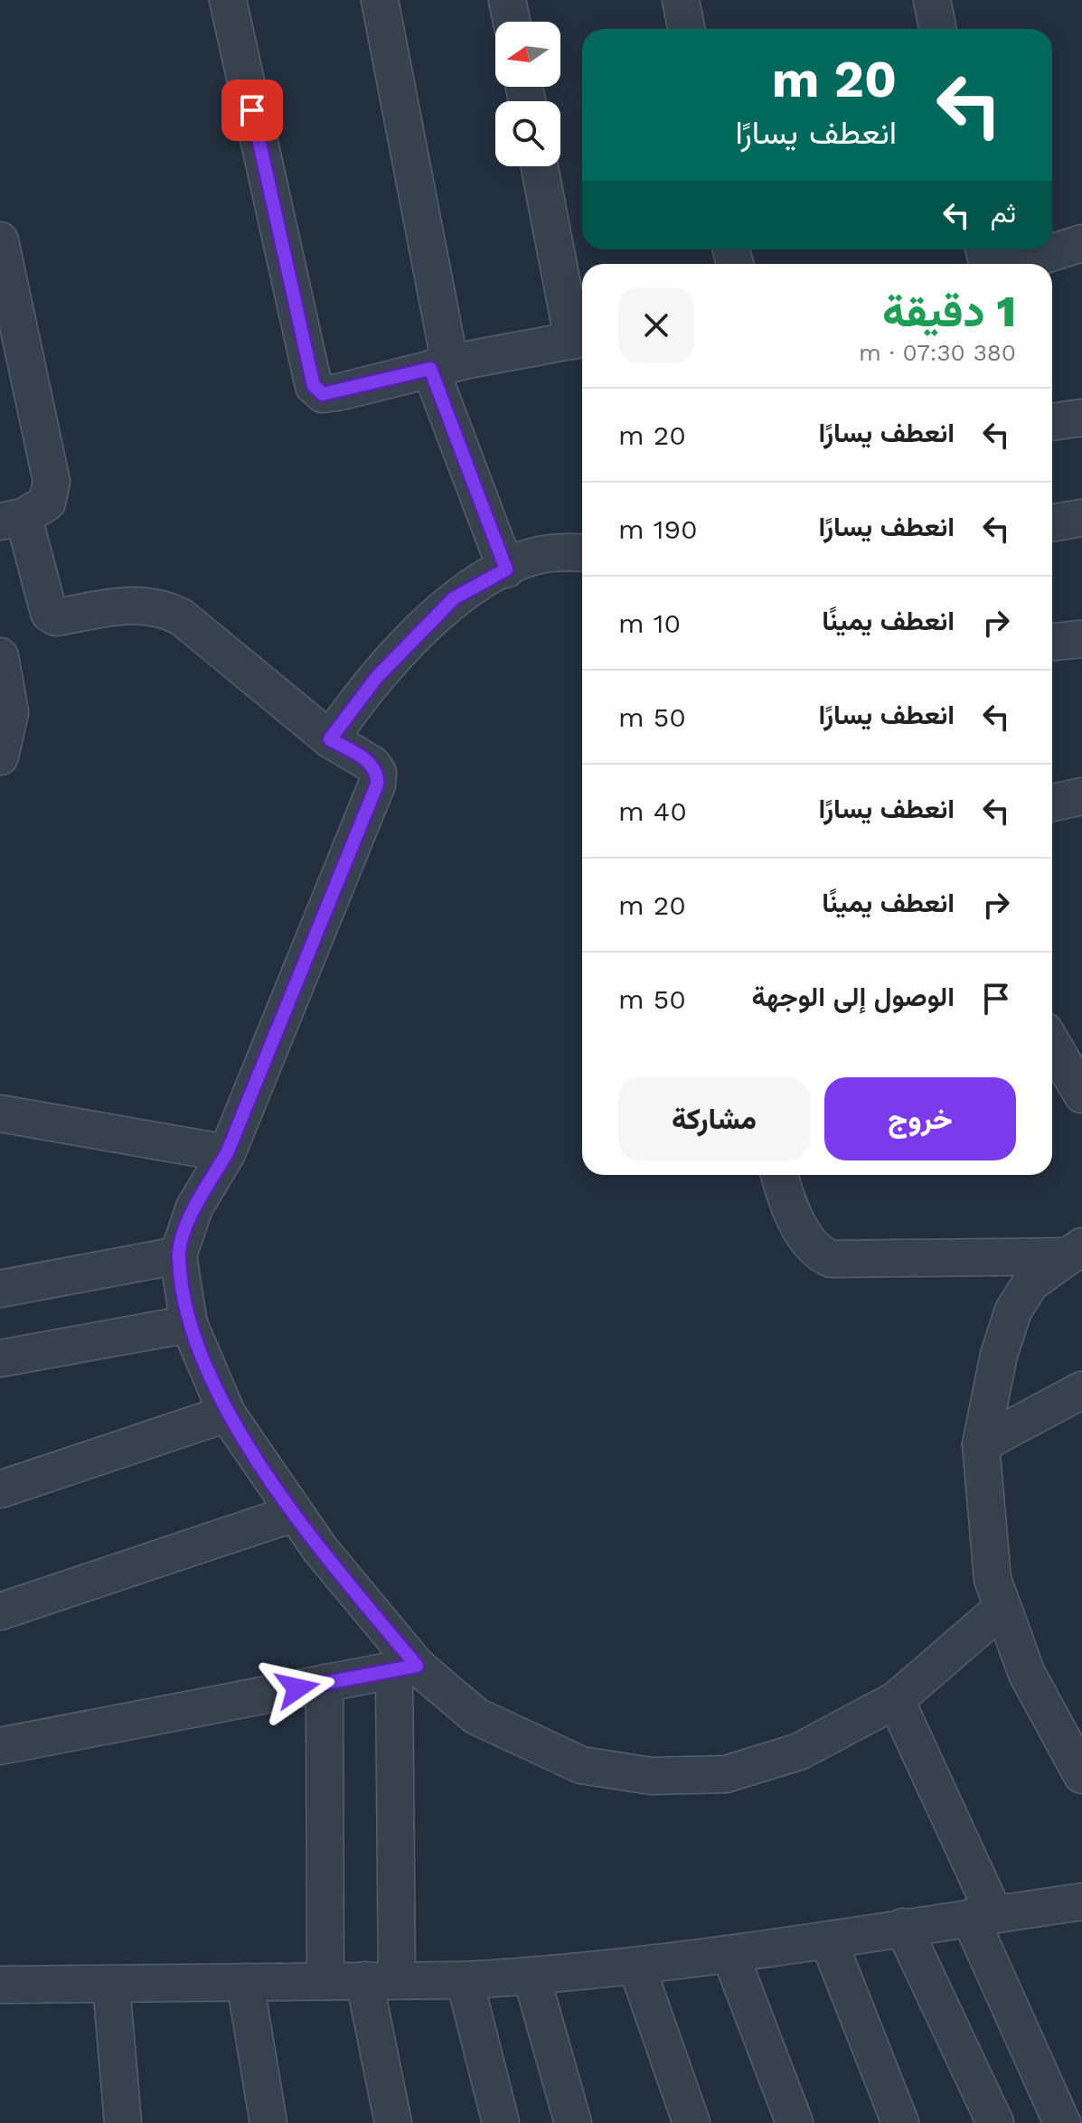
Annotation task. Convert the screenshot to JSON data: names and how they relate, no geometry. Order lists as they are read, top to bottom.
{
  "north": "left",
  "page": {
    "turn": ["20 m", "انعطف يسارًا"],
    "then": "ثم",
    "heading": ["1 دقيقة", "380 m · 07:30"],
    "list": [
      {
        "name": "انعطف يسارًا",
        "value": "20 m"
      },
      {
        "name": "انعطف يسارًا",
        "value": "190 m"
      },
      {
        "name": "انعطف يمينًا",
        "value": "10 m"
      },
      {
        "name": "انعطف يسارًا",
        "value": "50 m"
      },
      {
        "name": "انعطف يسارًا",
        "value": "40 m"
      },
      {
        "name": "انعطف يمينًا",
        "value": "20 m"
      },
      {
        "name": "الوصول إلى الوجهة",
        "value": "50 m"
      }
    ],
    "buttons": ["خروج", "مشاركة"]
  }
}
